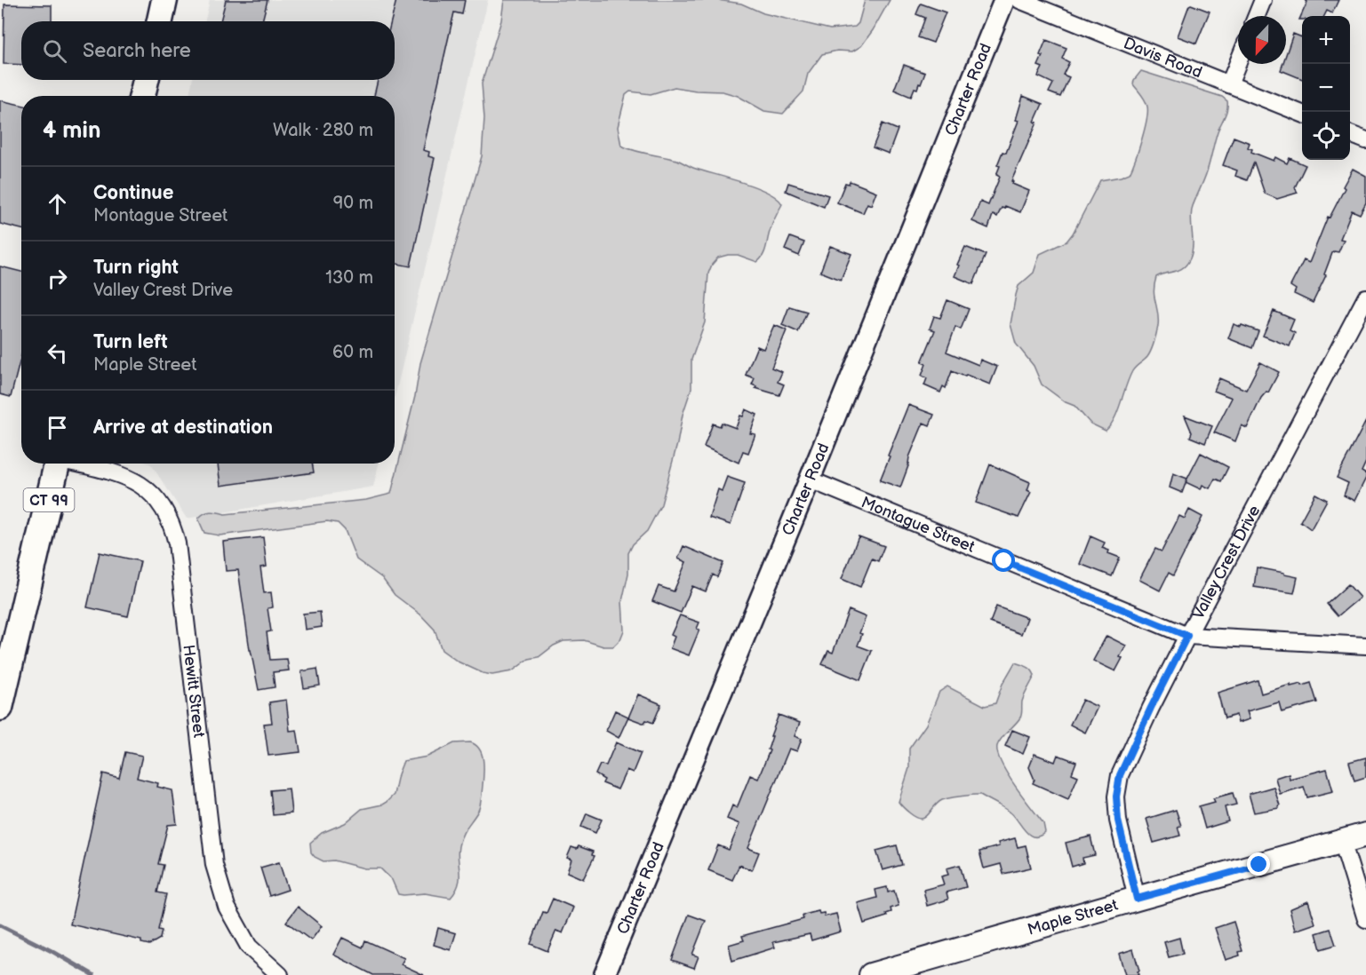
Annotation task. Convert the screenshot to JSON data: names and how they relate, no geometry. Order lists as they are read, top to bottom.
{
  "streets": {
    "main road": ["CT 99", "Maple Street"],
    "street": [
      "Davis Road",
      "Charter Road",
      "Montague Street",
      "Valley Crest Drive",
      "Hewitt Street"
    ]
  },
  "crossings": [
    ["Charter Road", "Montague Street"],
    ["Montague Street", "Valley Crest Drive"],
    ["Valley Crest Drive", "Maple Street"]
  ],
  "north": "bottom",
  "page": {
    "map_buttons": ["+", "−"],
    "search": "Search here",
    "heading": ["4 min", "Walk · 280 m"],
    "list": [
      ["Continue", "Montague Street", "90 m"],
      ["Turn right", "Valley Crest Drive", "130 m"],
      ["Turn left", "Maple Street", "60 m"],
      "Arrive at destination"
    ]
  }
}
